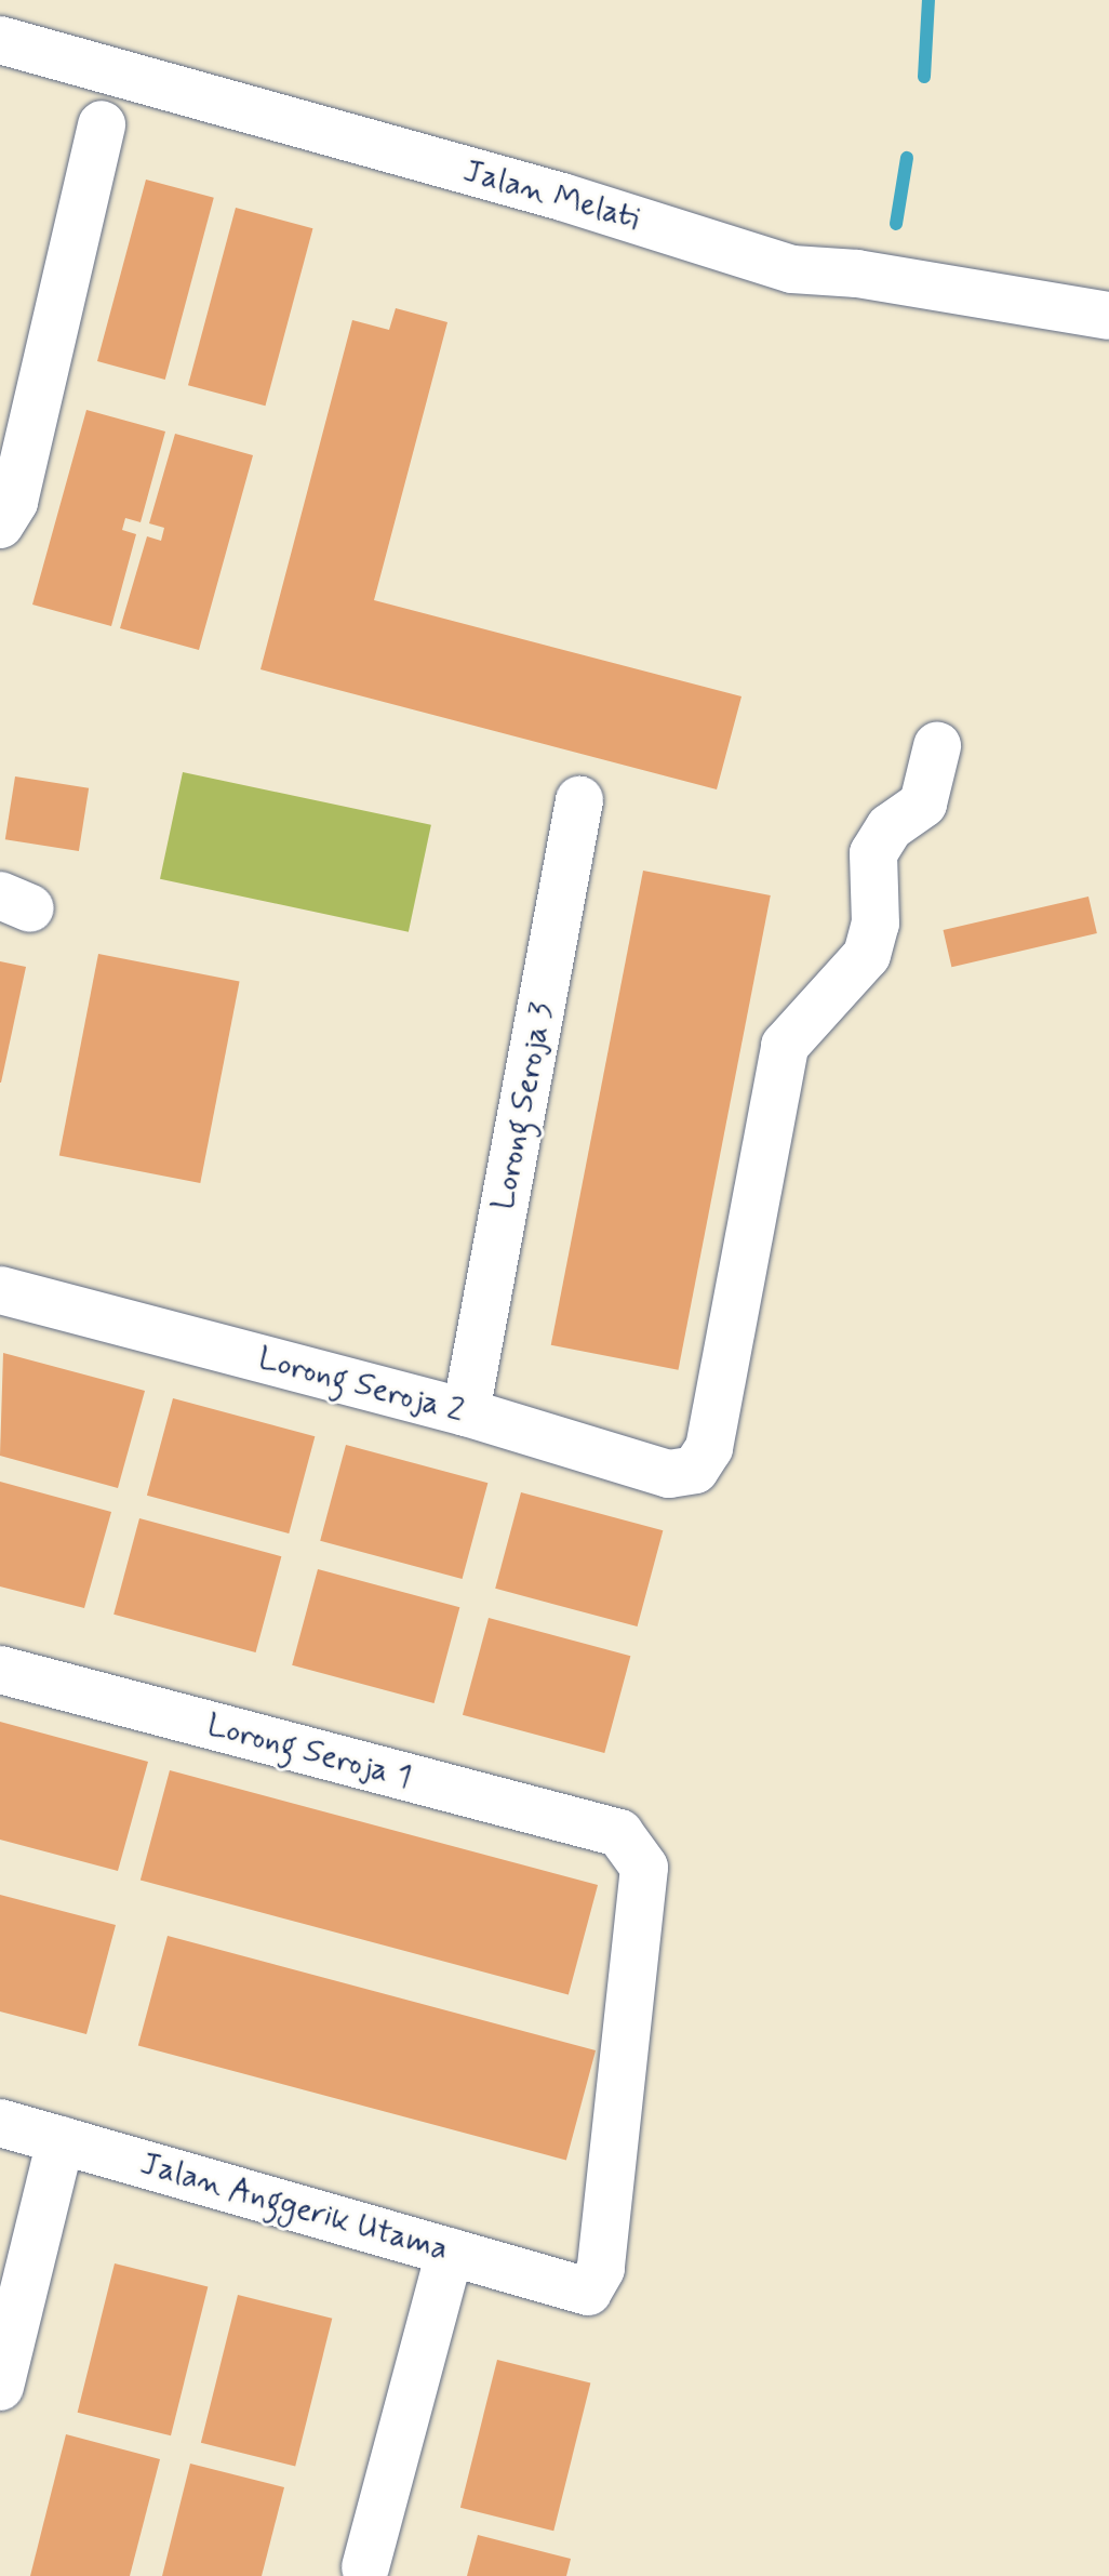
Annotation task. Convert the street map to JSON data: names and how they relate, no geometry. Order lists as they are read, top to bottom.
{
  "streets": {
    "street": [
      "Jalan Melati",
      "Lorong Seroja 3",
      "Lorong Seroja 2",
      "Lorong Seroja 1",
      "Jalan Anggerik Utama"
    ]
  },
  "crossings": [
    ["Lorong Seroja 3", "Lorong Seroja 2"],
    ["Lorong Seroja 1", "Jalan Anggerik Utama"]
  ]
}
